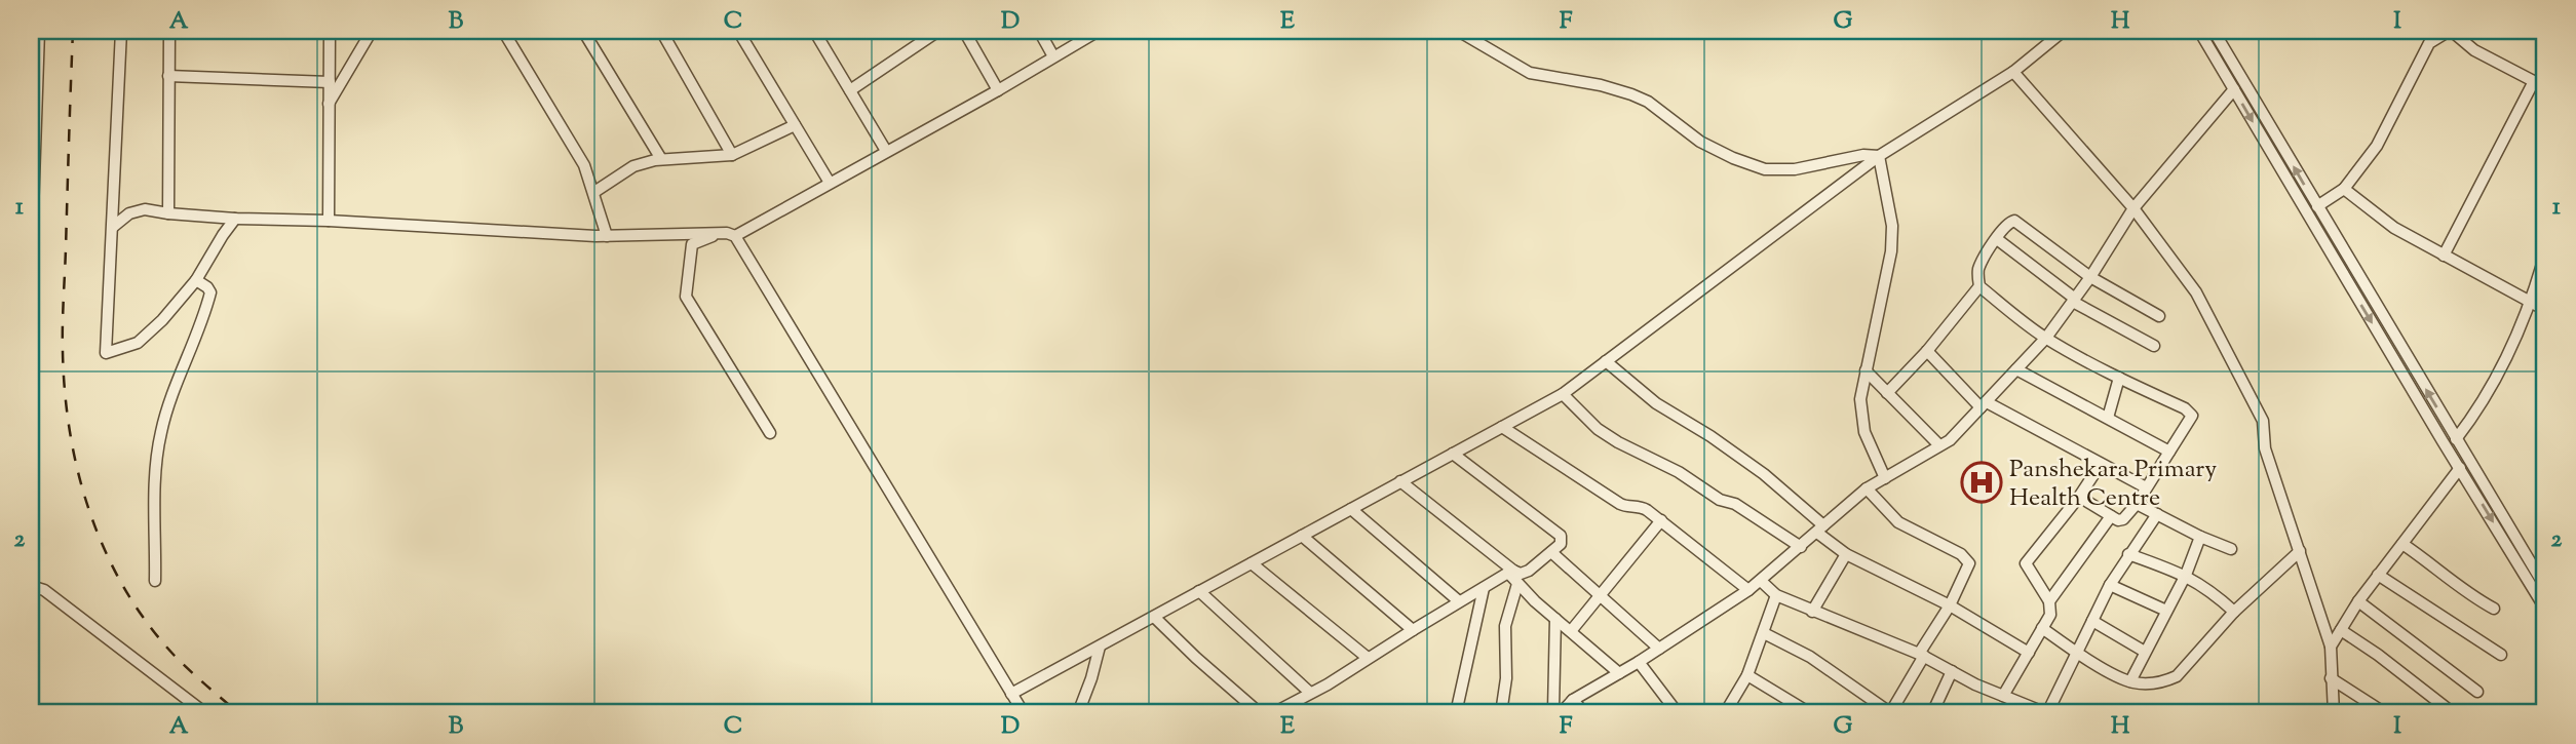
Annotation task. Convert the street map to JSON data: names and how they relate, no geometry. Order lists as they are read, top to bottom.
{
  "places": {
    "hospital": ["Panshekara Primary Health Centre"]
  },
  "grid": {
    "columns": [
      "A",
      "B",
      "C",
      "D",
      "E",
      "F",
      "G",
      "H",
      "I"
    ],
    "rows": ["1", "2"]
  }
}
